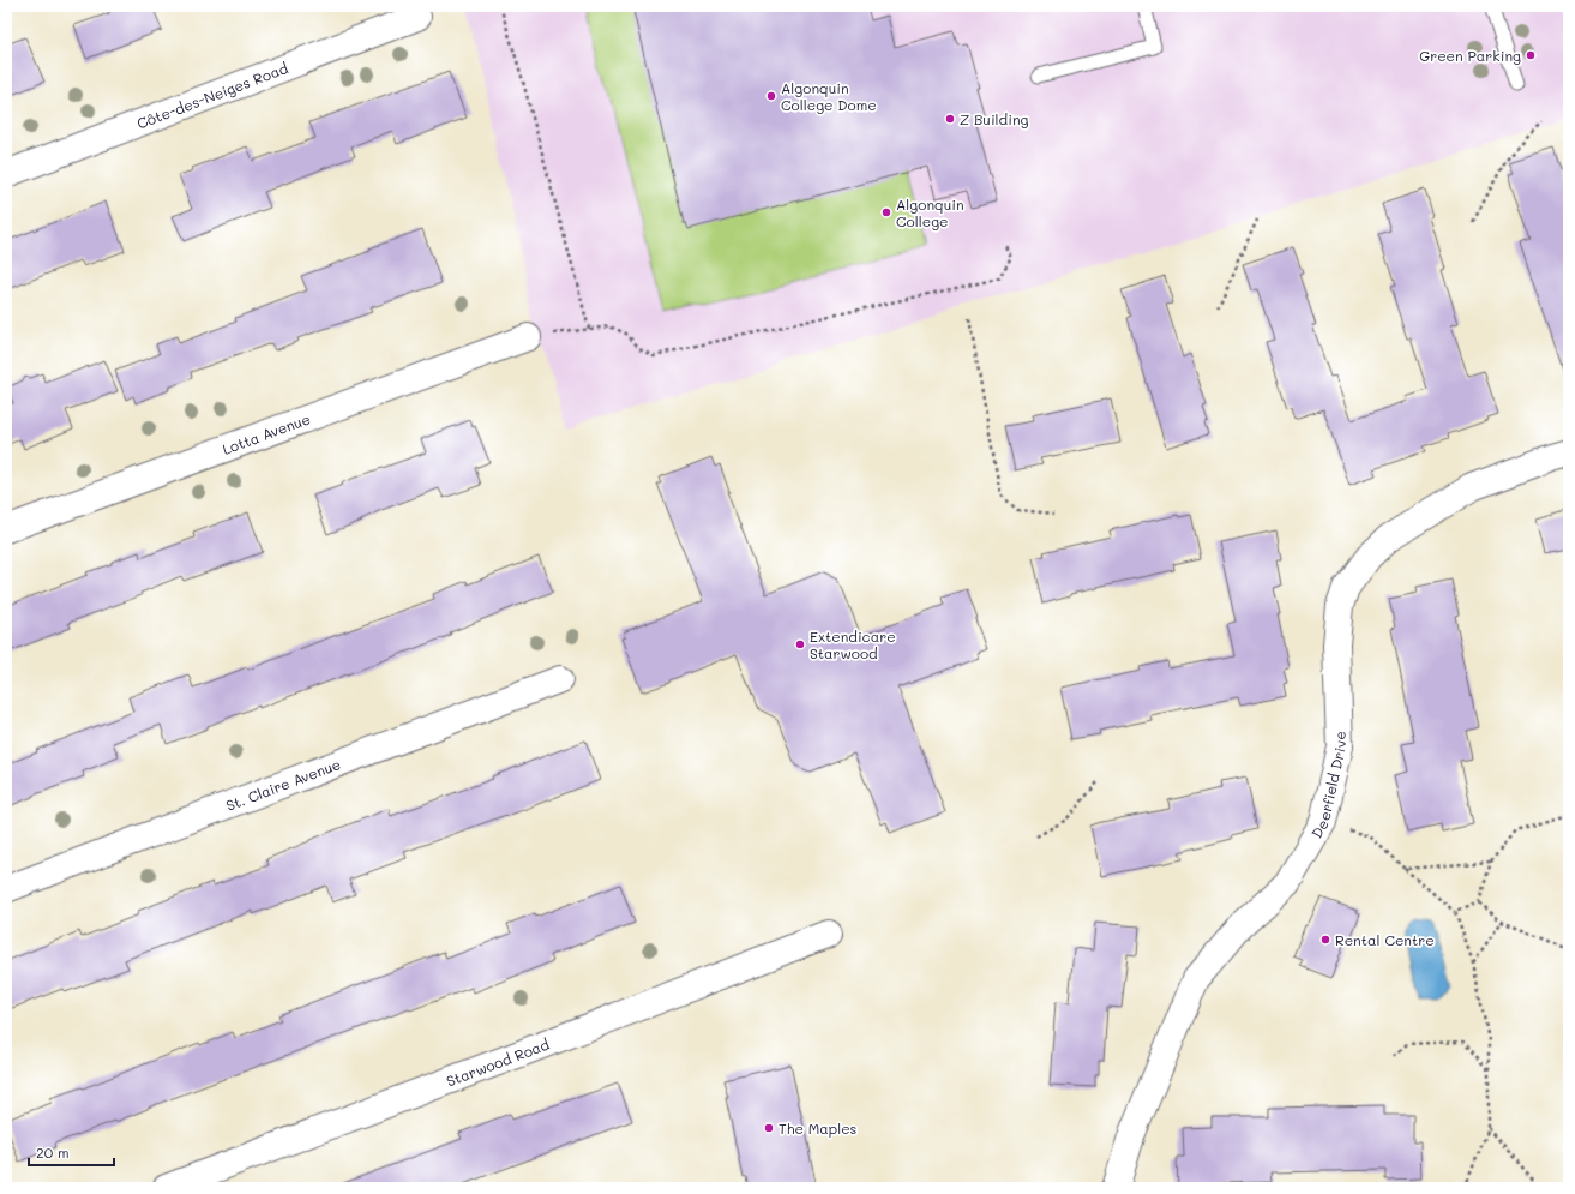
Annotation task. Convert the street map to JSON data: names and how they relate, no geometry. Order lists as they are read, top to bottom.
{
  "streets": {
    "street": [
      "Côte-des-Neiges Road",
      "Lotta Avenue",
      "St. Claire Avenue",
      "Deerfield Drive",
      "Starwood Road"
    ]
  },
  "places": [
    "Green Parking",
    "Algonquin College Dome",
    "Z Building",
    "Algonquin College",
    "Extendicare Starwood",
    "Rental Centre",
    "The Maples"
  ],
  "scale_bar": "20 m"
}
